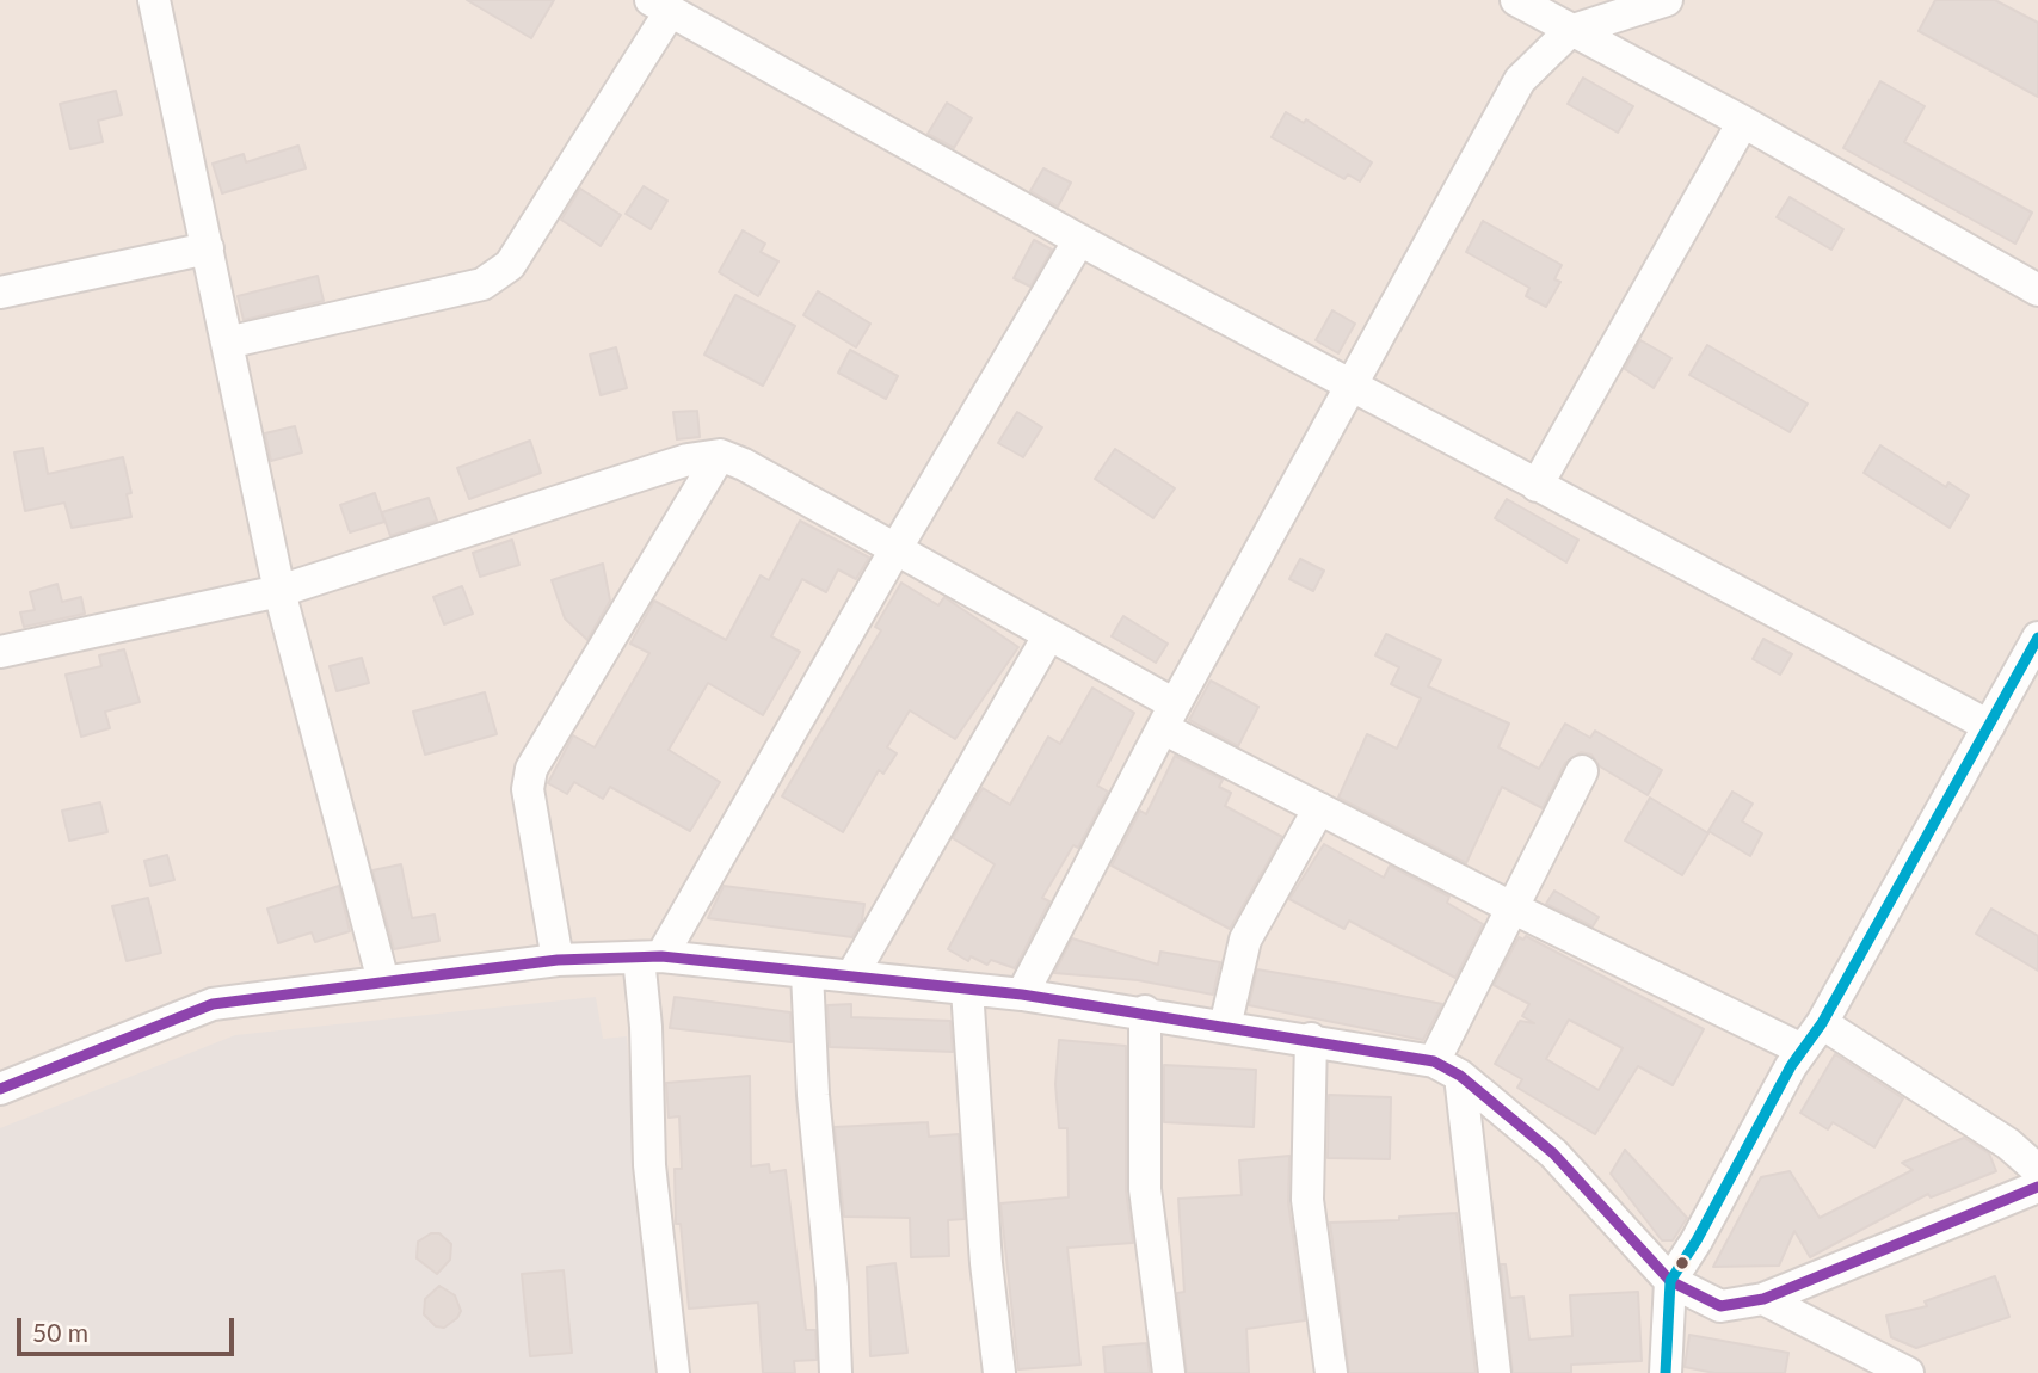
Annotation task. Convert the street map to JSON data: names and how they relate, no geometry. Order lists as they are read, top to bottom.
{
  "scale_bar": "50 m"
}
